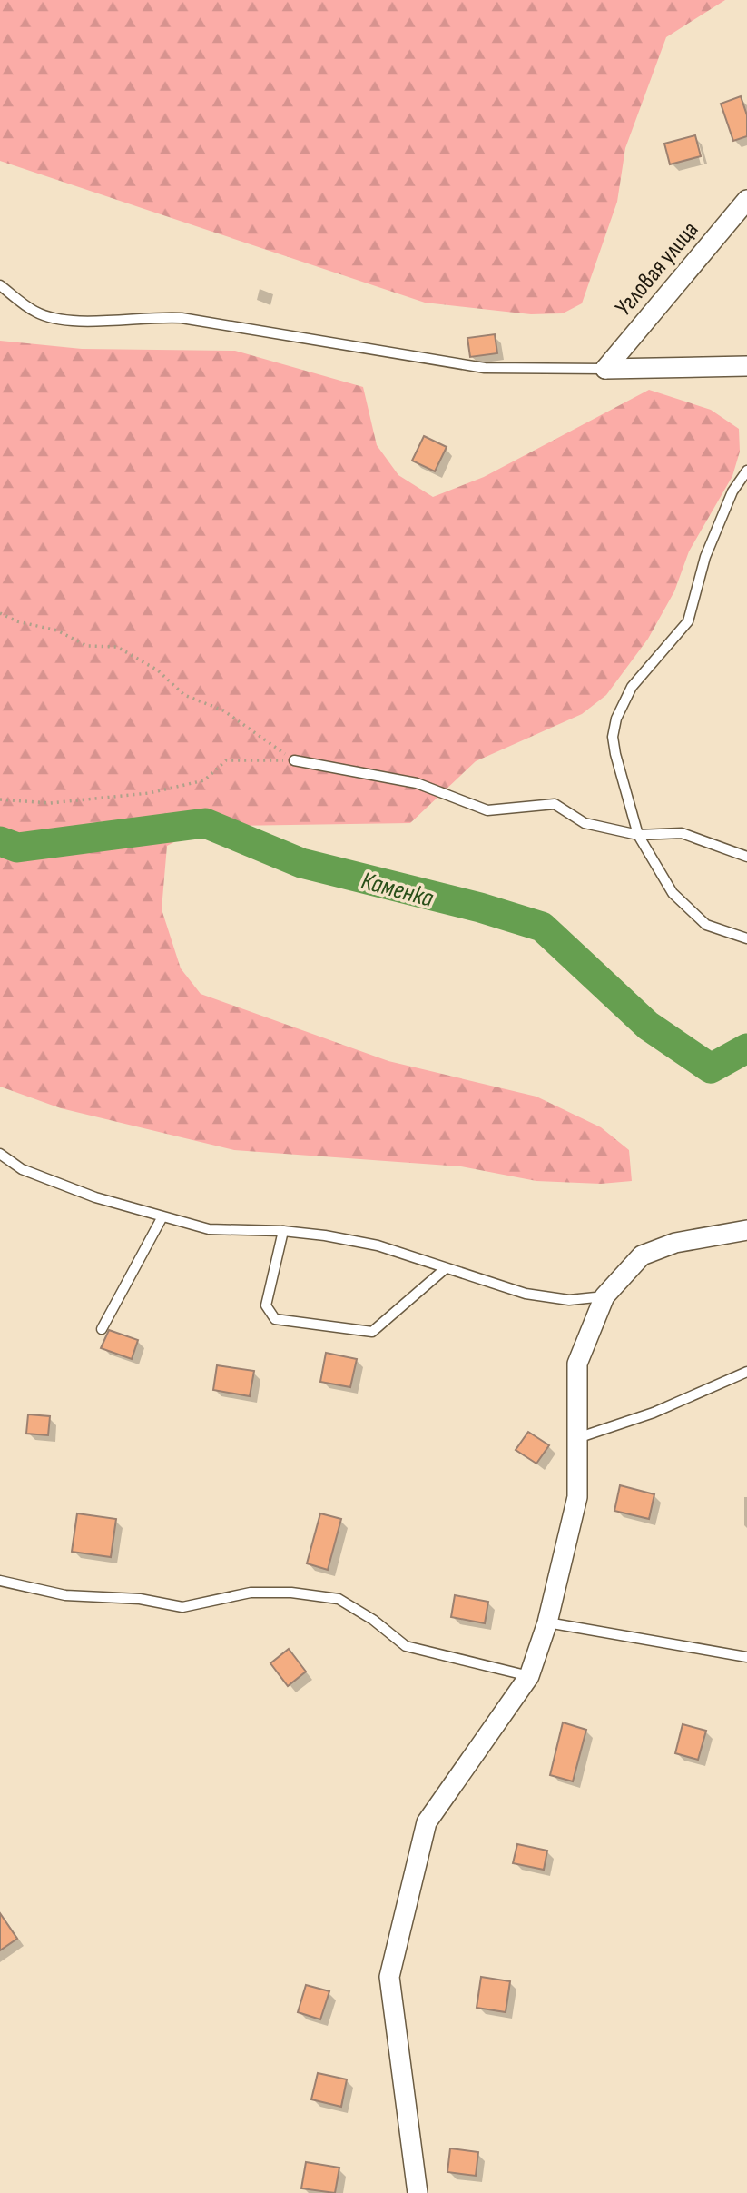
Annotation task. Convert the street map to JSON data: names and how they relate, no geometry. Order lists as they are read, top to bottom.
{
  "streets": {
    "street": ["Угловая улица"]
  },
  "water": ["Каменка"]
}
